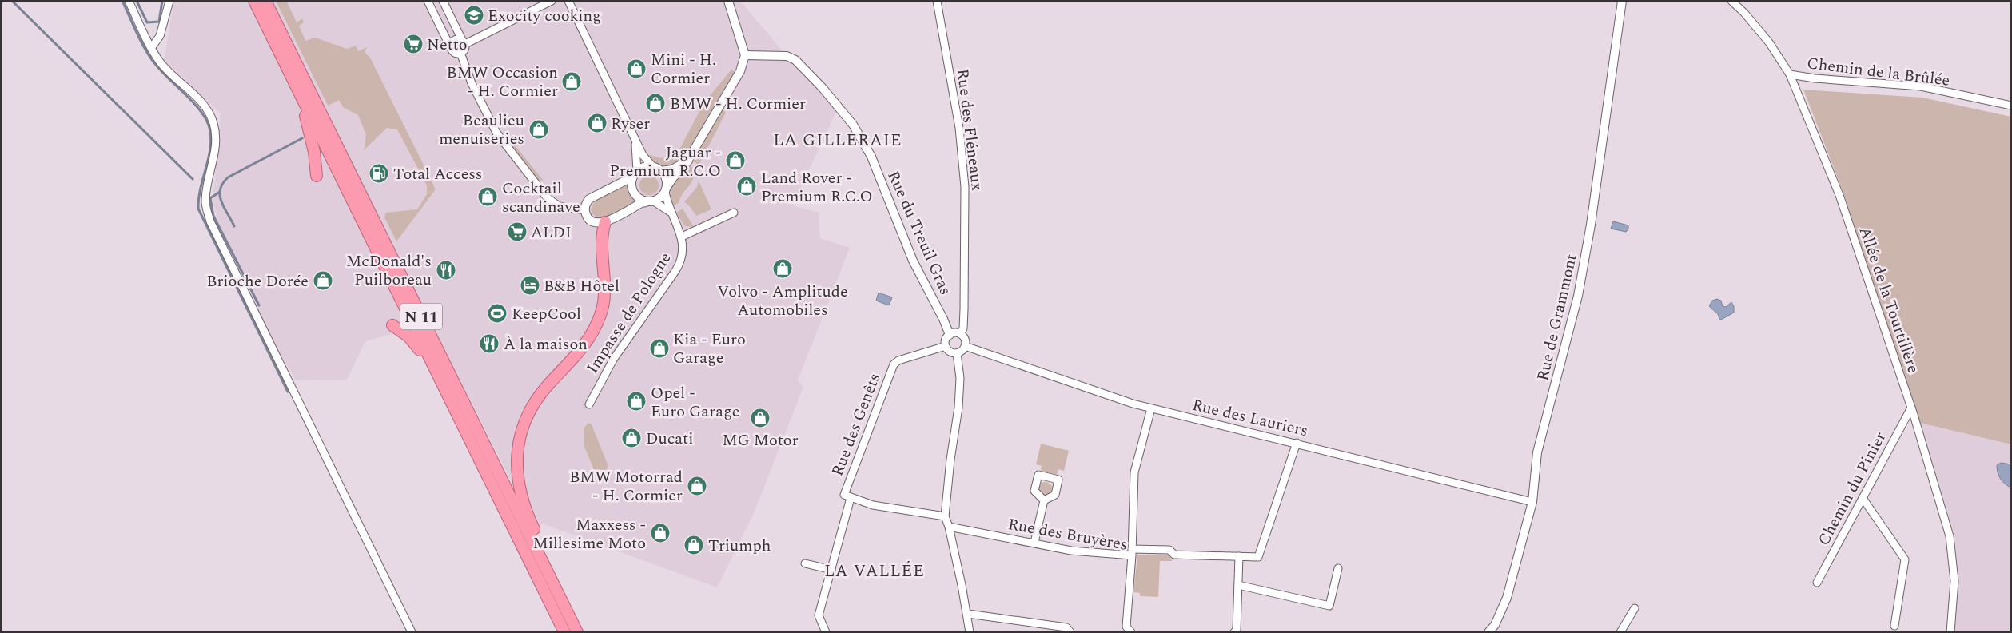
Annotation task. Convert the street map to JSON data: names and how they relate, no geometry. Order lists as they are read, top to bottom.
{
  "streets": {
    "highway": ["N 11"],
    "street": [
      "Chemin de la Brûlée",
      "Rue des Fléneaux",
      "Rue du Treuil Gras",
      "Allée de la Tourtillère",
      "Impasse de Pologne",
      "Rue de Grammont",
      "Rue des Lauriers",
      "Rue des Genêts",
      "Chemin du Pinier",
      "Rue des Bruyères"
    ]
  },
  "crossings": [
    ["Chemin de la Brûlée", "Allée de la Tourtillère"],
    ["Rue des Fléneaux", "Rue du Treuil Gras"],
    ["Rue des Fléneaux", "Rue des Lauriers"],
    ["Rue des Fléneaux", "Rue des Genêts"],
    ["Rue du Treuil Gras", "Rue des Lauriers"],
    ["Rue du Treuil Gras", "Rue des Genêts"],
    ["Allée de la Tourtillère", "Chemin du Pinier"],
    ["Rue de Grammont", "Rue des Lauriers"],
    ["Rue des Lauriers", "Rue des Genêts"]
  ],
  "districts": ["LA GILLERAIE", "LA VALLÉE"],
  "places": {
    "school or university": ["Exocity cooking"],
    "supermarket": ["Netto", "ALDI"],
    "shop": [
      "Mini - H. Cormier",
      "BMW Occasion - H. Cormier",
      "BMW - H. Cormier",
      "Ryser",
      "Beaulieu menuiseries",
      "Jaguar - Premium R.C.O",
      "Land Rover - Premium R.C.O",
      "Cocktail scandinave",
      "Volvo - Amplitude Automobiles",
      "Brioche Dorée",
      "Kia - Euro Garage",
      "Opel - Euro Garage",
      "MG Motor",
      "Ducati",
      "BMW Motorrad - H. Cormier",
      "Maxxess - Millesime Moto",
      "Triumph"
    ],
    "fuel station": ["Total Access"],
    "restaurant": ["McDonald's Puilboreau", "À la maison"],
    "hotel": ["B&B Hôtel"],
    "sports": ["KeepCool"]
  }
}
